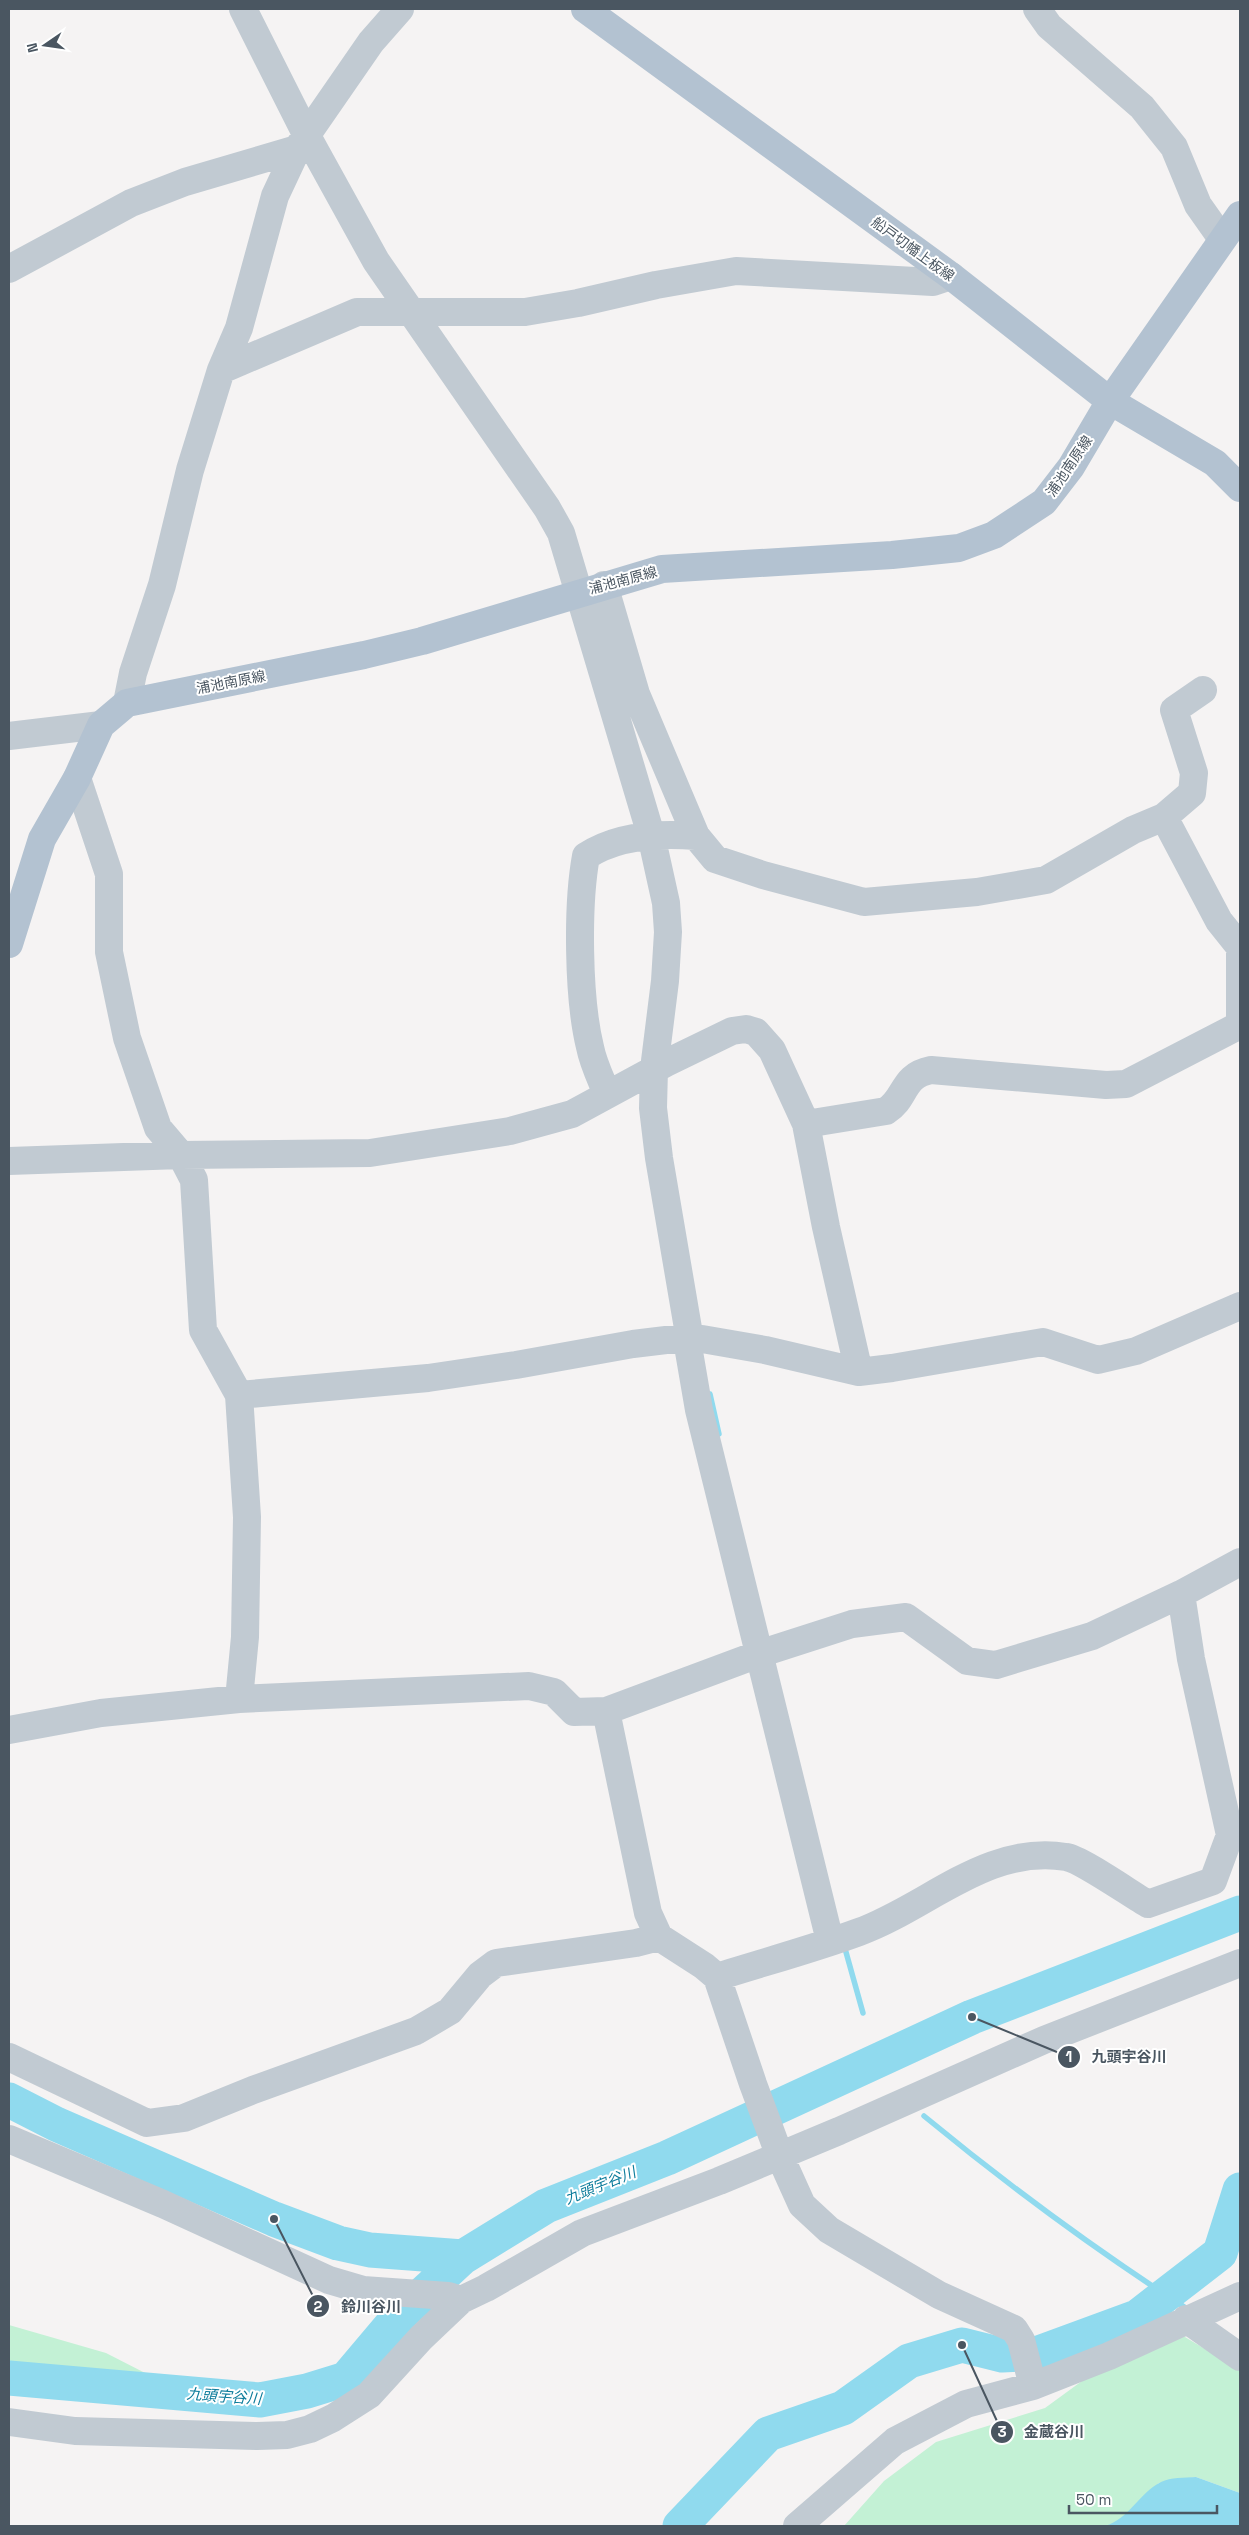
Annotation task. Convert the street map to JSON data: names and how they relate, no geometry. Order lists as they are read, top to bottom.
{
  "streets": {
    "main road": ["船戸切幡上板線", "浦池南原線"]
  },
  "crossings": [
    ["船戸切幡上板線", "浦池南原線"]
  ],
  "water": ["九頭宇谷川"],
  "places": ["九頭宇谷川", "鈴川谷川", "金蔵谷川"],
  "scale_bar": "50 m",
  "north": "left"
}
